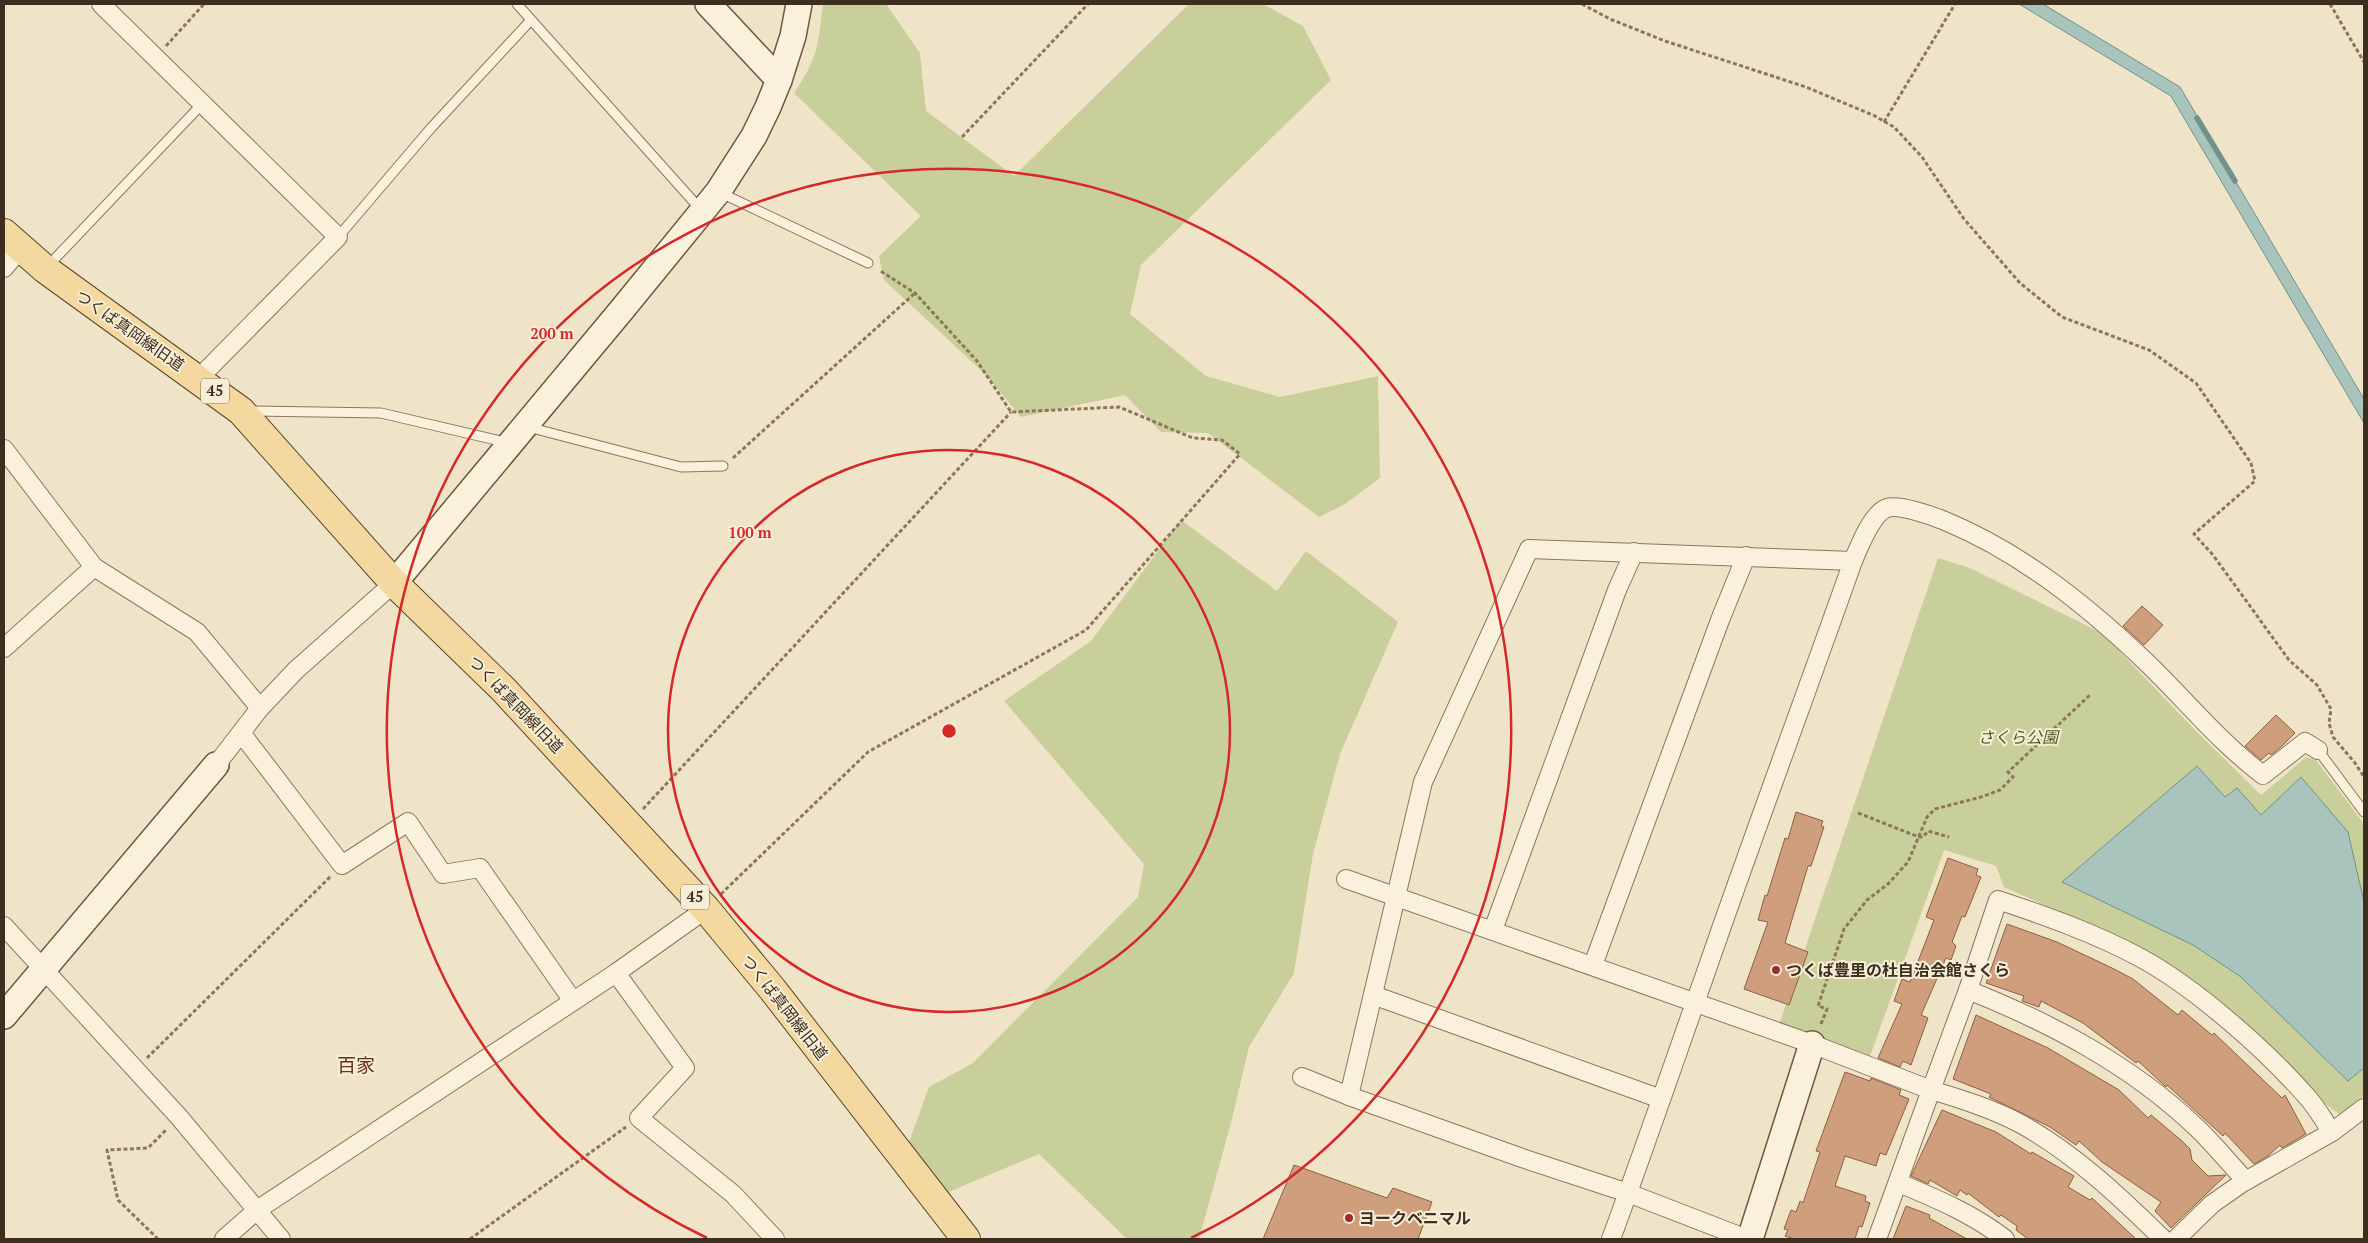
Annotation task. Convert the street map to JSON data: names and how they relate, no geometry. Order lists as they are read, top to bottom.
{
  "streets": {
    "main road": ["つくば真岡線旧道", "45"]
  },
  "districts": ["百家"],
  "parks": ["さくら公園"],
  "places": ["つくば豊里の杜自治会館さくら", "ヨークベニマル"],
  "rings": ["200 m", "100 m"]
}
